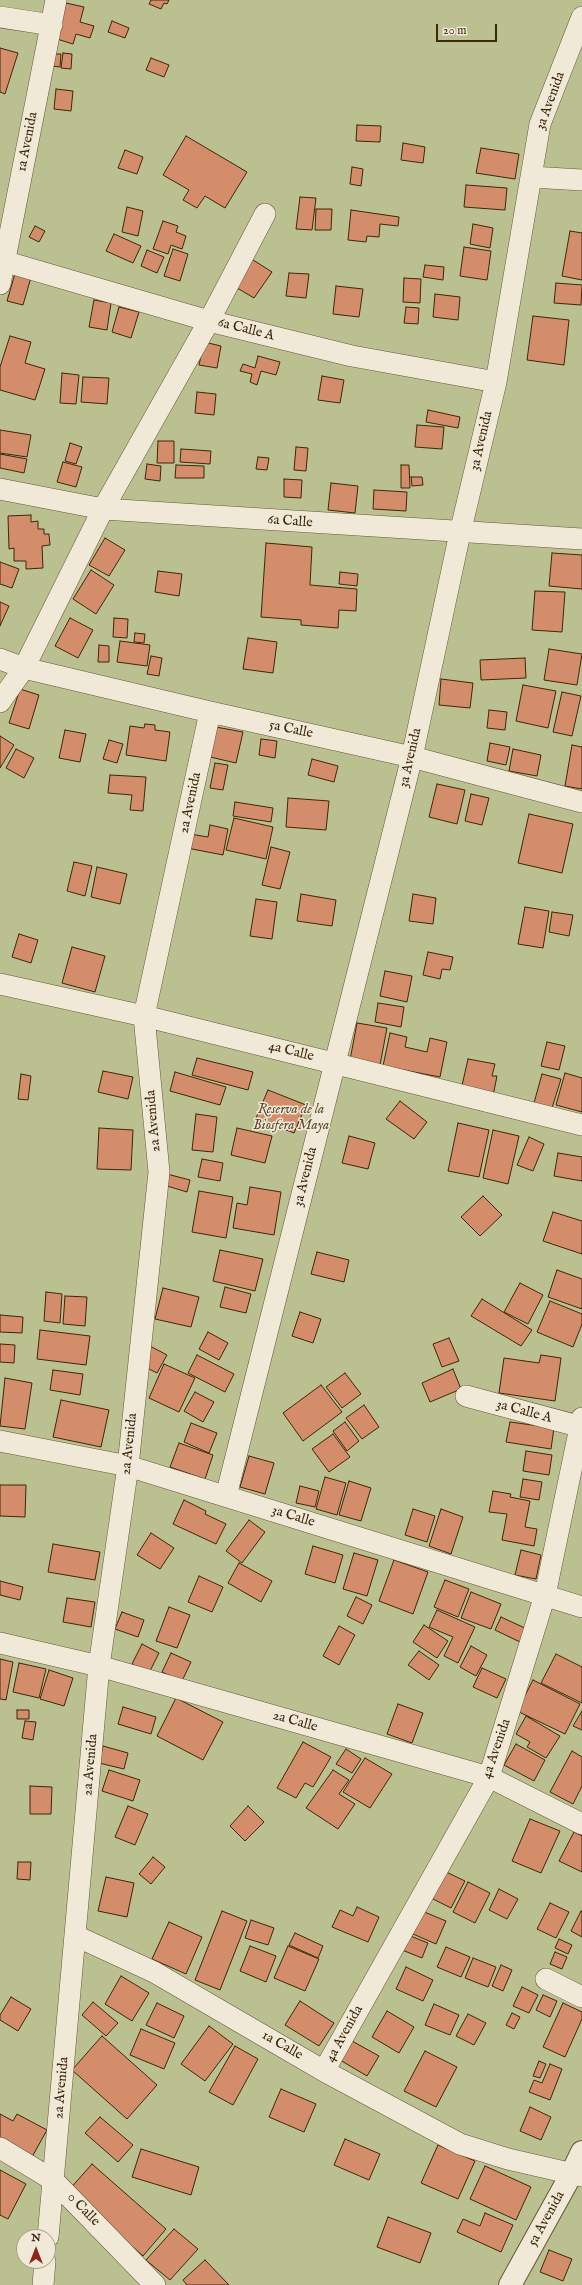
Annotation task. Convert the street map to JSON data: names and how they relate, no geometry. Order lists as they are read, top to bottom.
{
  "streets": {
    "street": [
      "3a Avenida",
      "1a Avenida",
      "6a Calle A",
      "6a Calle",
      "5a Calle",
      "2a Avenida",
      "4a Calle",
      "3a Calle A",
      "3a Calle",
      "2a Calle",
      "4a Avenida",
      "1a Calle",
      "0 Calle",
      "5a Avenida"
    ]
  },
  "crossings": [
    ["3a Avenida", "6a Calle A"],
    ["3a Avenida", "6a Calle"],
    ["3a Avenida", "5a Calle"],
    ["3a Avenida", "4a Calle"],
    ["3a Avenida", "3a Calle"],
    ["1a Avenida", "6a Calle A"],
    ["5a Calle", "2a Avenida"],
    ["2a Avenida", "4a Calle"],
    ["2a Avenida", "3a Calle"],
    ["2a Avenida", "2a Calle"],
    ["2a Avenida", "1a Calle"],
    ["2a Avenida", "0 Calle"],
    ["3a Calle A", "4a Avenida"],
    ["3a Calle", "4a Avenida"],
    ["2a Calle", "4a Avenida"],
    ["4a Avenida", "1a Calle"],
    ["1a Calle", "5a Avenida"]
  ],
  "parks": ["Reserva de la Biosfera Maya"],
  "scale_bar": "20 m",
  "north": "top"
}
